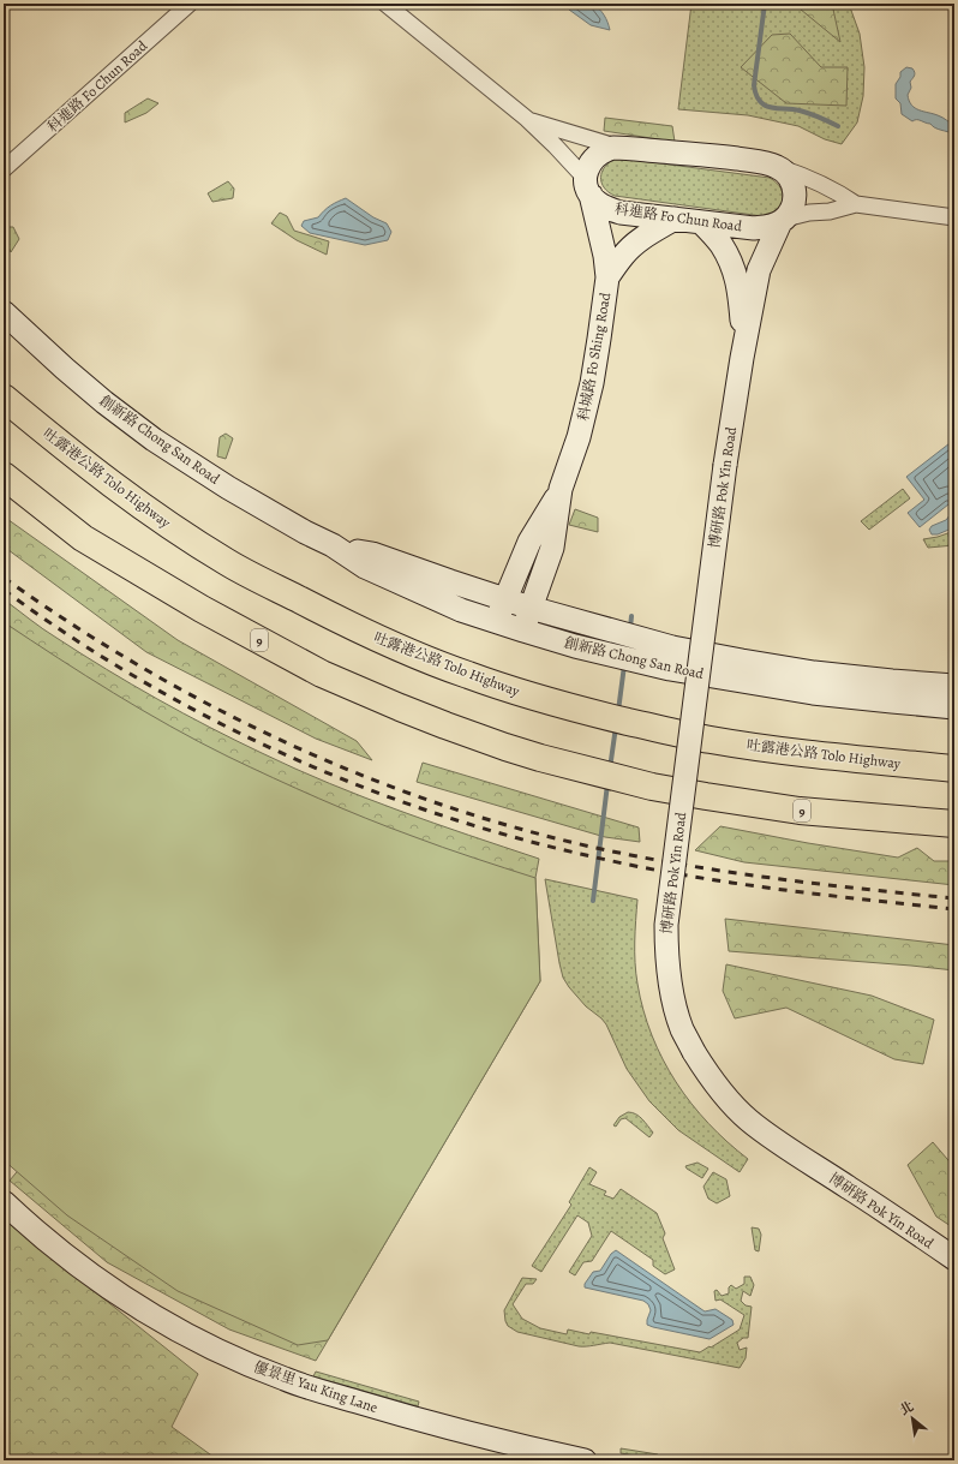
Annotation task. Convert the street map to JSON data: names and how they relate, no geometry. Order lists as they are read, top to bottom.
{
  "streets": {
    "highway": ["吐露港公路 Tolo Highway", "9"],
    "street": [
      "科進路 Fo Chun Road",
      "科城路 Fo Shing Road",
      "創新路 Chong San Road",
      "博研路 Pok Yin Road",
      "優景里 Yau King Lane"
    ]
  },
  "crossings": [
    ["科進路 Fo Chun Road", "科城路 Fo Shing Road"],
    ["科進路 Fo Chun Road", "博研路 Pok Yin Road"],
    ["科城路 Fo Shing Road", "創新路 Chong San Road"]
  ],
  "north": "top left"
}
